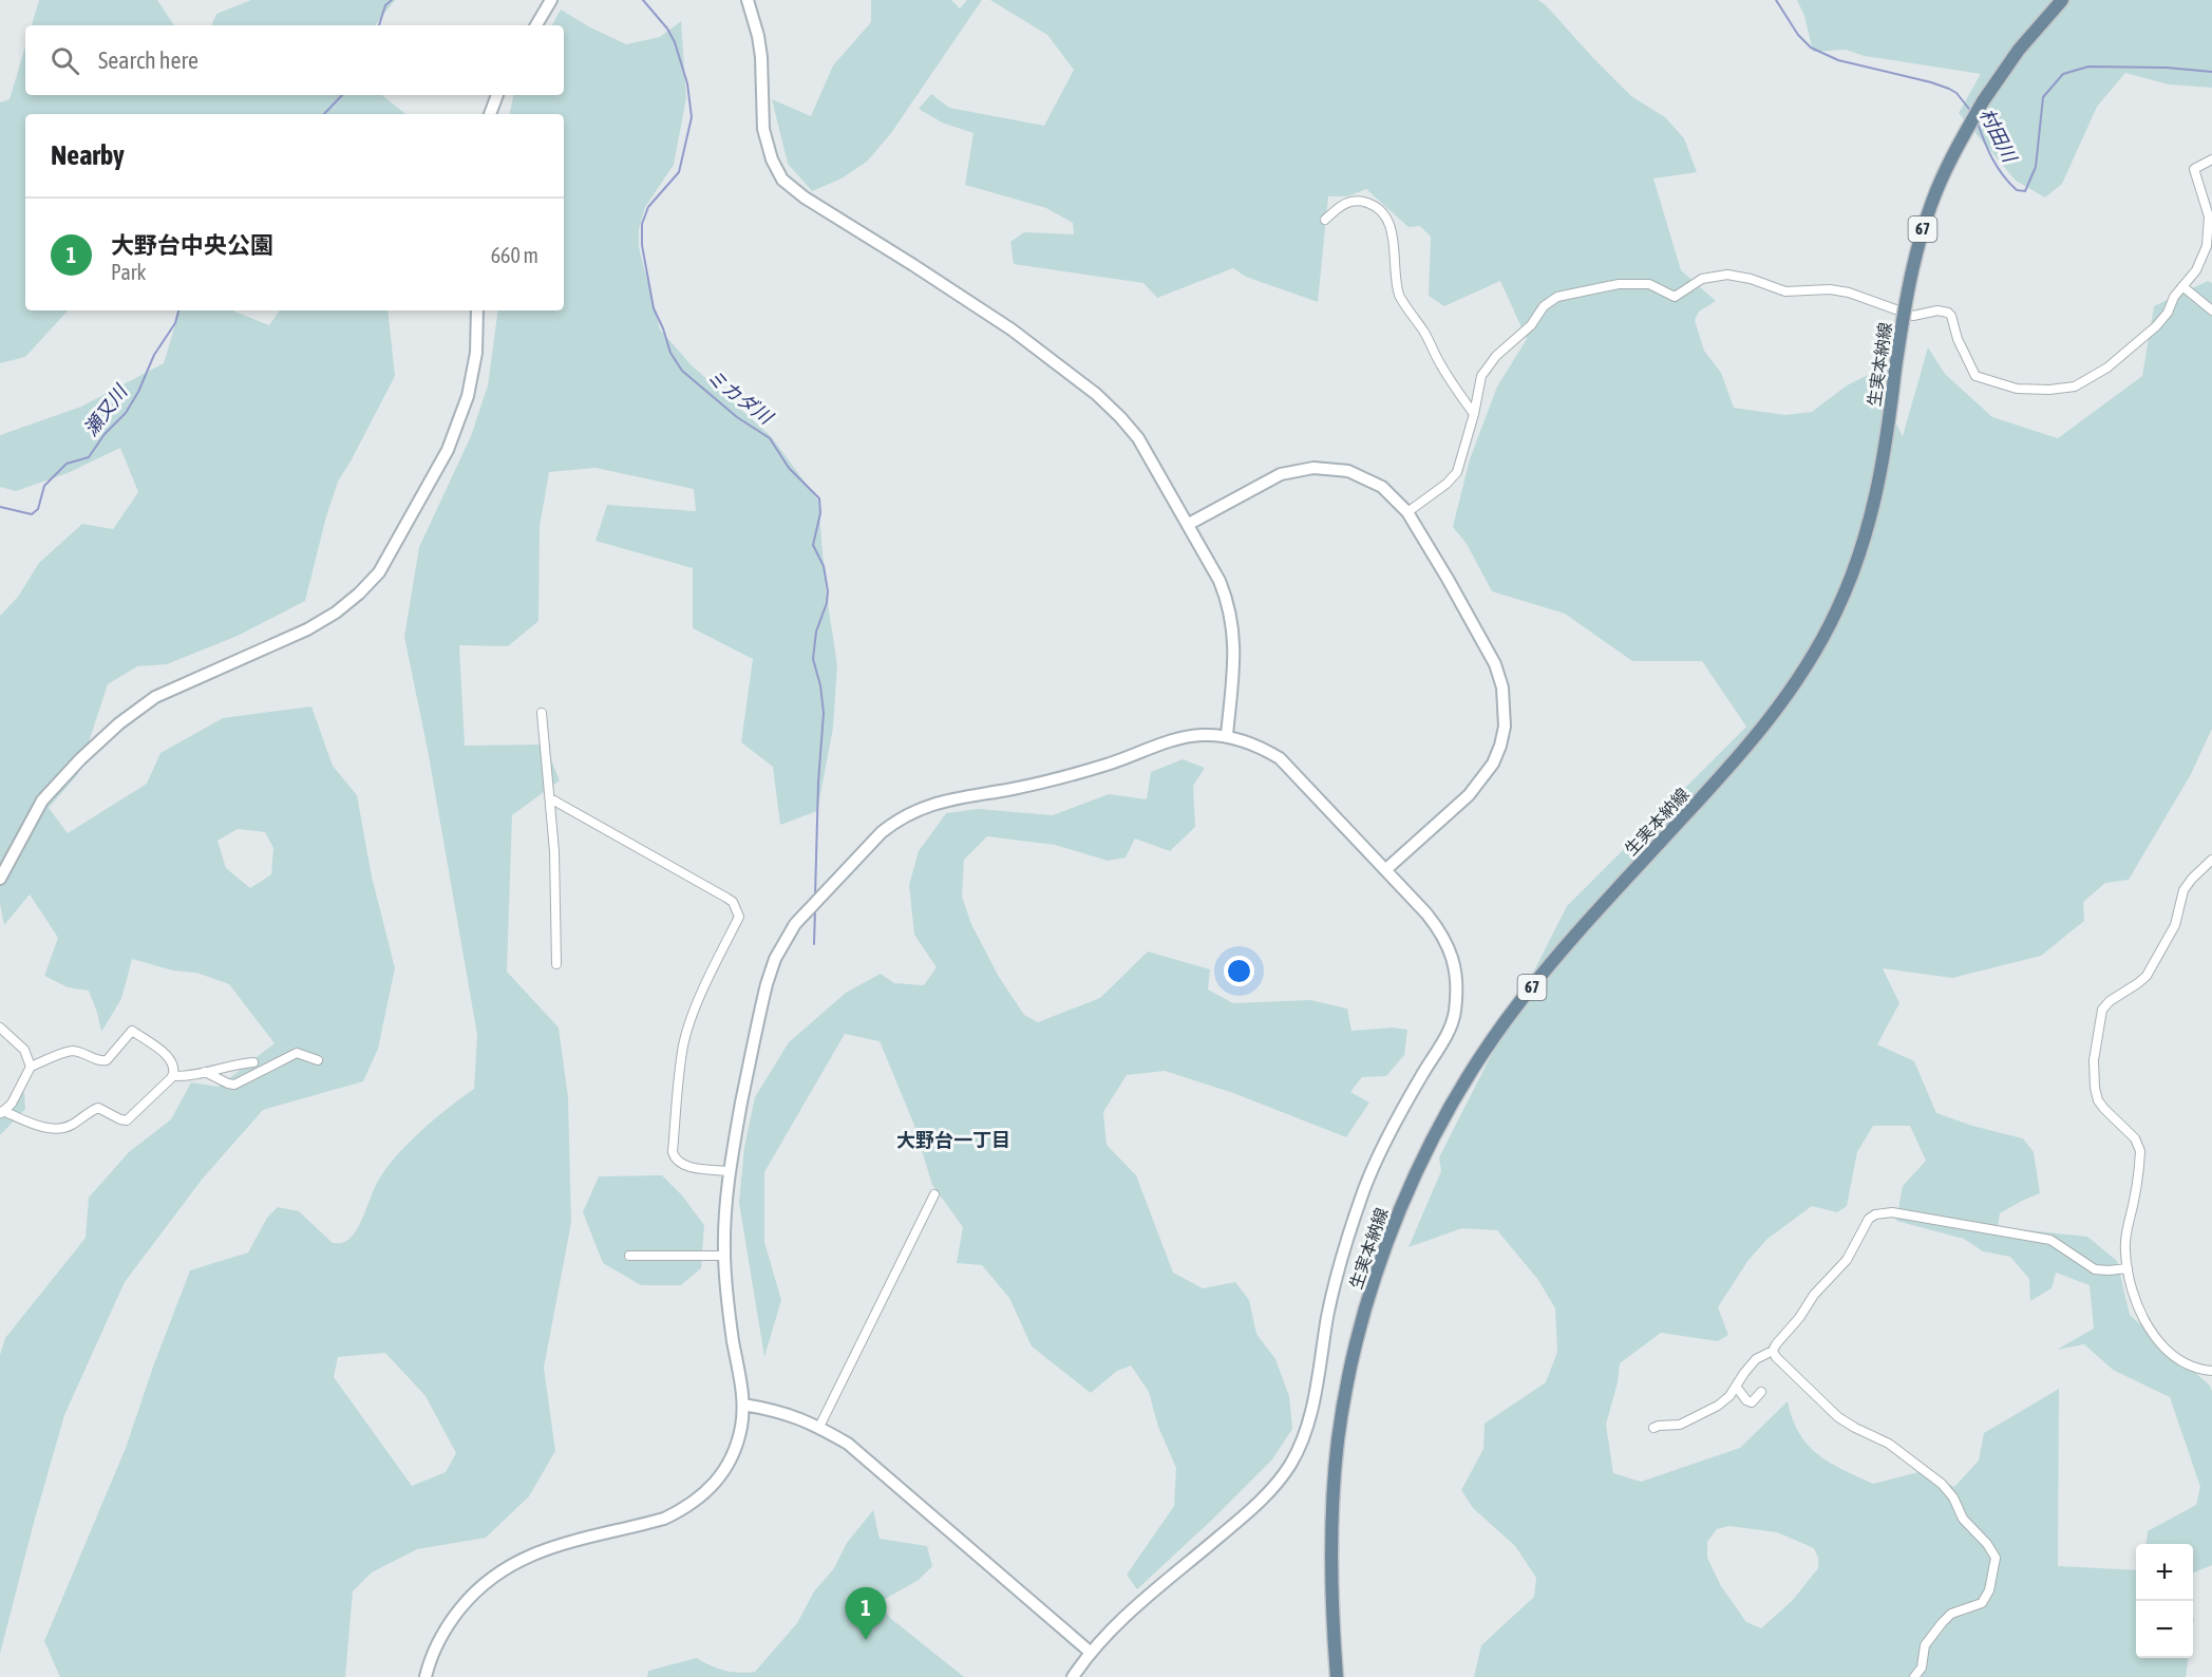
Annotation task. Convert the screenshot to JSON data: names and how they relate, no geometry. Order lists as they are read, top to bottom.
{
  "streets": {
    "main road": ["67", "生実本納線"]
  },
  "districts": ["大野台一丁目"],
  "water": ["村田川", "ミカダ川", "瀬又川"],
  "page": {
    "search": "Search here",
    "heading": "Nearby",
    "list": [
      {
        "mark": "1",
        "name": "大野台中央公園",
        "note": "Park",
        "value": "660 m"
      }
    ],
    "map_buttons": ["+", "−"],
    "pins": "1"
  }
}
